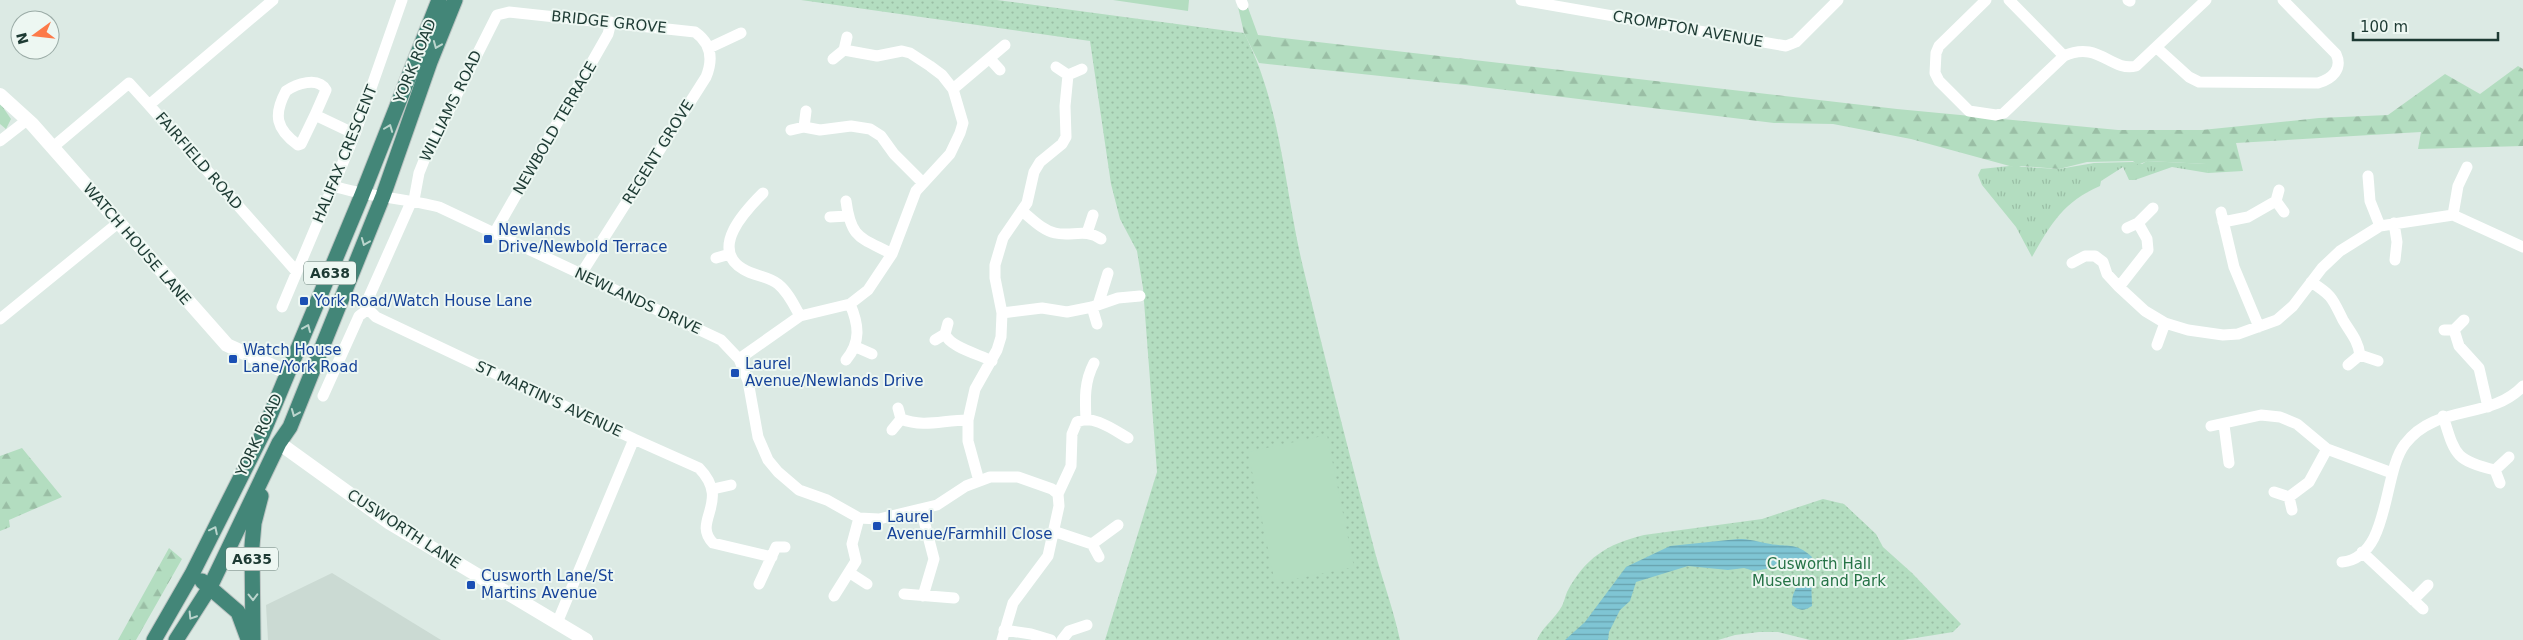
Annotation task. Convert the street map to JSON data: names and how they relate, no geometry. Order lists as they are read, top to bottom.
{
  "streets": {
    "highway": ["YORK ROAD", "A638", "A635"],
    "street": [
      "BRIDGE GROVE",
      "CROMPTON AVENUE",
      "WILLIAMS ROAD",
      "NEWBOLD TERRACE",
      "REGENT GROVE",
      "HALIFAX CRESCENT",
      "FAIRFIELD ROAD",
      "WATCH HOUSE LANE",
      "NEWLANDS DRIVE",
      "ST MARTIN'S AVENUE",
      "CUSWORTH LANE"
    ]
  },
  "crossings": [
    ["BRIDGE GROVE", "WILLIAMS ROAD"],
    ["BRIDGE GROVE", "NEWBOLD TERRACE"],
    ["BRIDGE GROVE", "REGENT GROVE"],
    ["YORK ROAD", "WATCH HOUSE LANE"],
    ["YORK ROAD", "NEWLANDS DRIVE"],
    ["YORK ROAD", "CUSWORTH LANE"],
    ["YORK ROAD", "A635"],
    ["WILLIAMS ROAD", "NEWLANDS DRIVE"],
    ["WILLIAMS ROAD", "ST MARTIN'S AVENUE"],
    ["NEWBOLD TERRACE", "NEWLANDS DRIVE"],
    ["REGENT GROVE", "NEWLANDS DRIVE"],
    ["HALIFAX CRESCENT", "FAIRFIELD ROAD"],
    ["HALIFAX CRESCENT", "NEWLANDS DRIVE"],
    ["ST MARTIN'S AVENUE", "CUSWORTH LANE"]
  ],
  "parks": ["Cusworth Hall Museum and Park"],
  "places": {
    "transit": [
      "Newlands Drive/Newbold Terrace",
      "York Road/Watch House Lane",
      "Watch House Lane/York Road",
      "Laurel Avenue/Newlands Drive",
      "Laurel Avenue/Farmhill Close",
      "Cusworth Lane/St Martins Avenue"
    ]
  },
  "scale_bar": "100 m",
  "north": "left"
}
